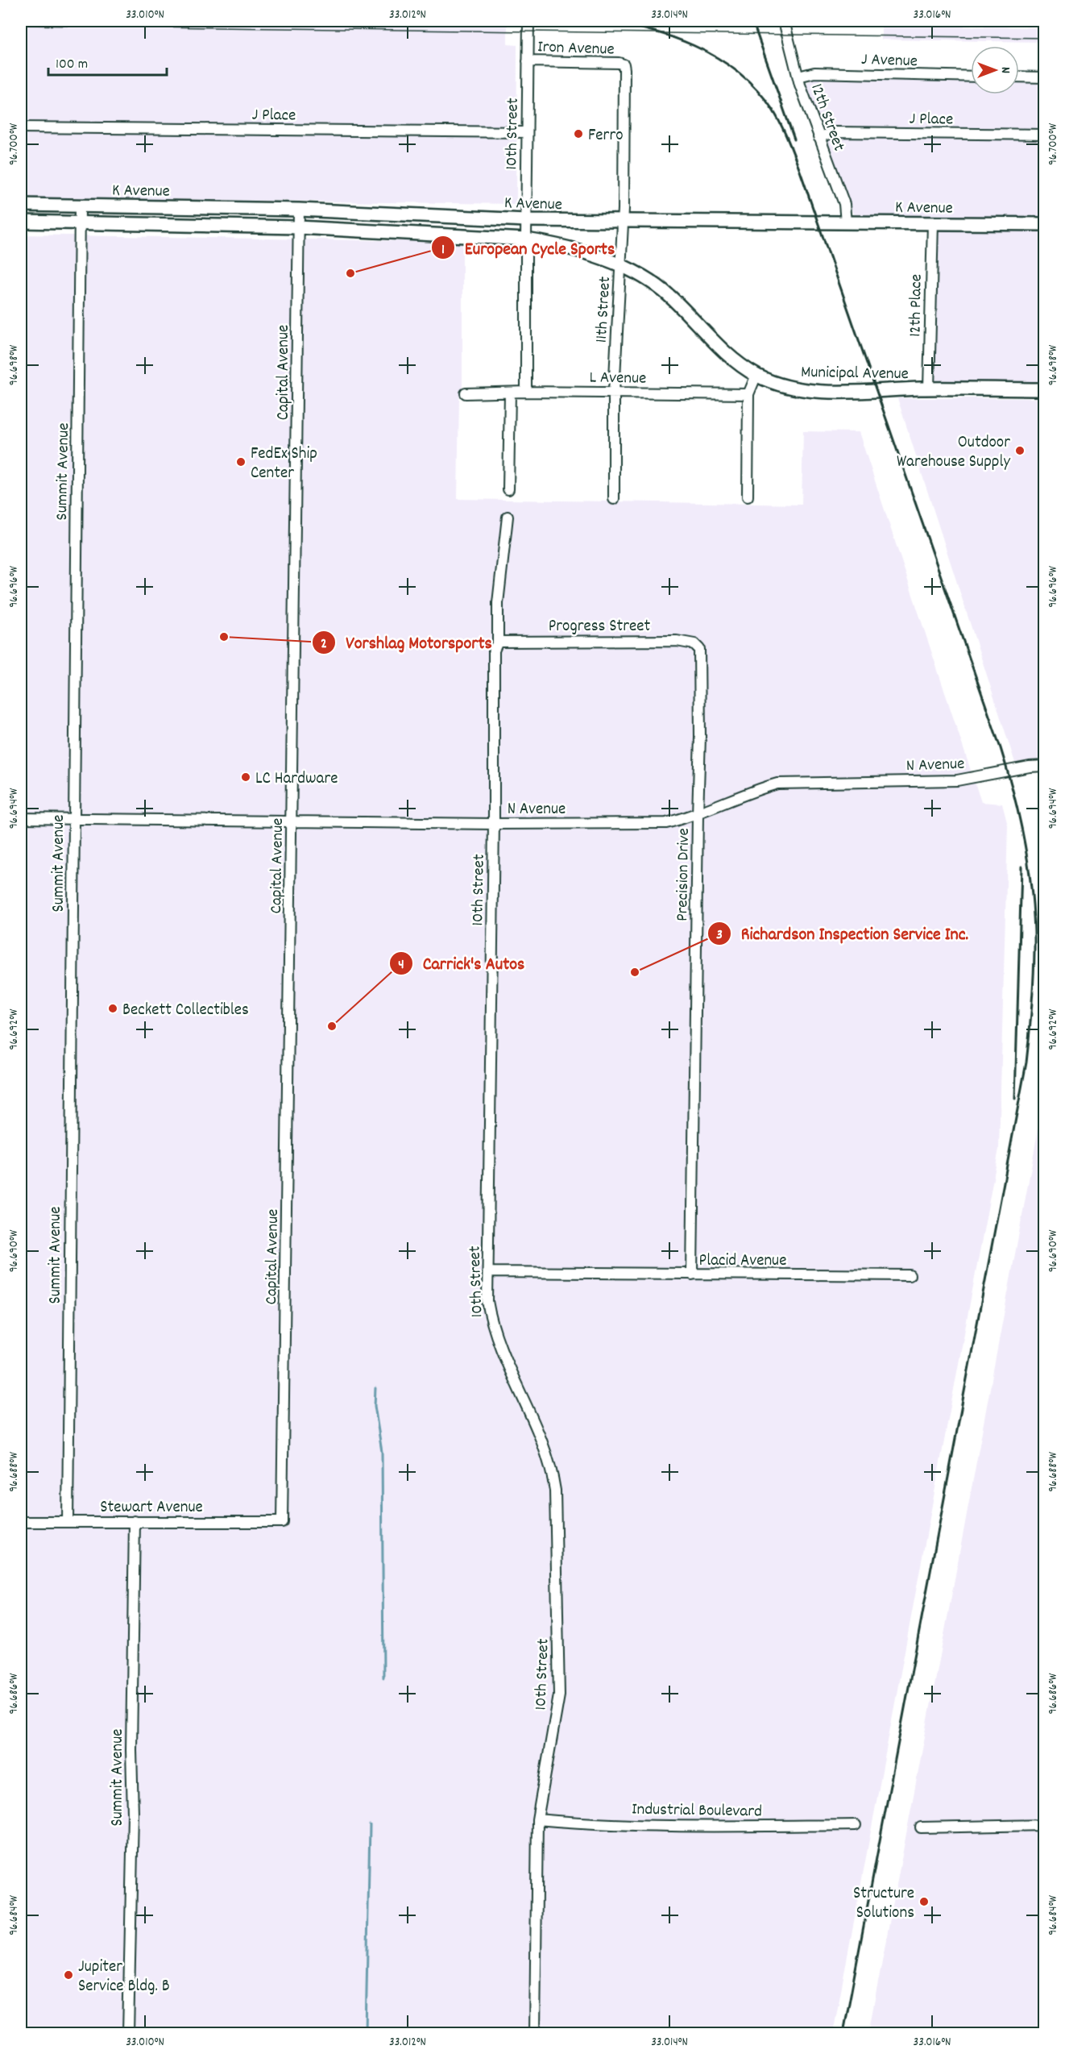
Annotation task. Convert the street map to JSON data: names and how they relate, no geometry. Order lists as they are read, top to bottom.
{
  "streets": {
    "main road": ["K Avenue", "Municipal Avenue"],
    "street": [
      "Iron Avenue",
      "J Avenue",
      "J Place",
      "12th Street",
      "10th Street",
      "12th Place",
      "11th Street",
      "Capital Avenue",
      "L Avenue",
      "Summit Avenue",
      "Progress Street",
      "N Avenue",
      "Precision Drive",
      "Placid Avenue",
      "Stewart Avenue",
      "Industrial Boulevard"
    ]
  },
  "crossings": [
    ["Iron Avenue", "10th Street"],
    ["Iron Avenue", "11th Street"],
    ["J Avenue", "12th Street"],
    ["J Place", "12th Street"],
    ["J Place", "10th Street"],
    ["12th Street", "K Avenue"],
    ["10th Street", "K Avenue"],
    ["10th Street", "L Avenue"],
    ["10th Street", "Progress Street"],
    ["10th Street", "N Avenue"],
    ["10th Street", "Placid Avenue"],
    ["10th Street", "Industrial Boulevard"],
    ["K Avenue", "12th Place"],
    ["K Avenue", "11th Street"],
    ["K Avenue", "Municipal Avenue"],
    ["K Avenue", "Capital Avenue"],
    ["K Avenue", "Summit Avenue"],
    ["12th Place", "Municipal Avenue"],
    ["11th Street", "Municipal Avenue"],
    ["11th Street", "L Avenue"],
    ["Capital Avenue", "N Avenue"],
    ["Capital Avenue", "Stewart Avenue"],
    ["Summit Avenue", "N Avenue"],
    ["Summit Avenue", "Stewart Avenue"],
    ["Progress Street", "Precision Drive"],
    ["N Avenue", "Precision Drive"],
    ["Precision Drive", "Placid Avenue"]
  ],
  "places": [
    "Ferro",
    "European Cycle Sports",
    "Outdoor Warehouse Supply",
    "FedEx Ship Center",
    "Vorshlag Motorsports",
    "LC Hardware",
    "Richardson Inspection Service Inc.",
    "Beckett Collectibles",
    "Carrick's Autos",
    "Structure Solutions",
    "Jupiter Service Bldg. B"
  ],
  "scale_bar": "100 m",
  "north": "right",
  "coordinates": [
    "33.010°N",
    "33.012°N",
    "33.014°N",
    "33.016°N",
    "96.700°W",
    "96.698°W",
    "96.696°W",
    "96.694°W",
    "96.692°W",
    "96.690°W",
    "96.688°W",
    "96.686°W",
    "96.684°W"
  ]
}
